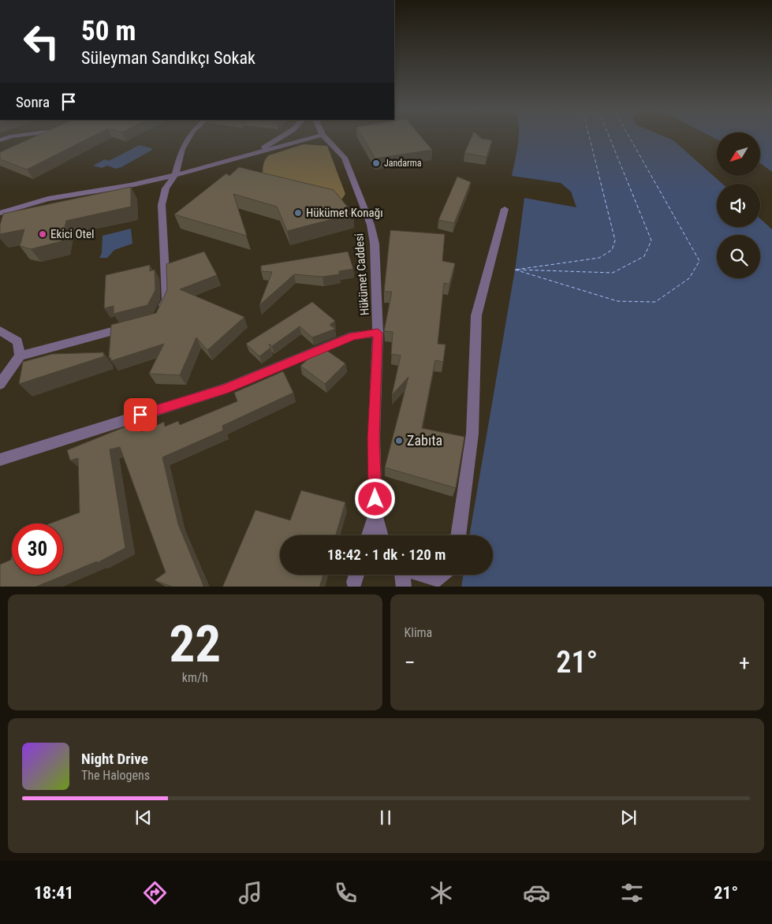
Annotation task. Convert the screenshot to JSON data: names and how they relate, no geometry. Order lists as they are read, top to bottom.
{
  "streets": {
    "street": ["Hükümet Caddesi"]
  },
  "places": [
    "Jandarma",
    "Hükümet Konağı",
    "Ekici Otel",
    "Zabıta"
  ],
  "north": "bottom left",
  "page": {
    "turn": ["50 m", "Süleyman Sandıkçı Sokak"],
    "then": "Sonra",
    "limit": "30",
    "trip": "18:42 · 1 dk · 120 m",
    "tile": [
      ["22", "km/h"],
      "Klima"
    ],
    "heat": ["−", "21°", "+"],
    "song": ["Night Drive", "The Halogens"],
    "tabs": ["18:41", "21°"]
  }
}
